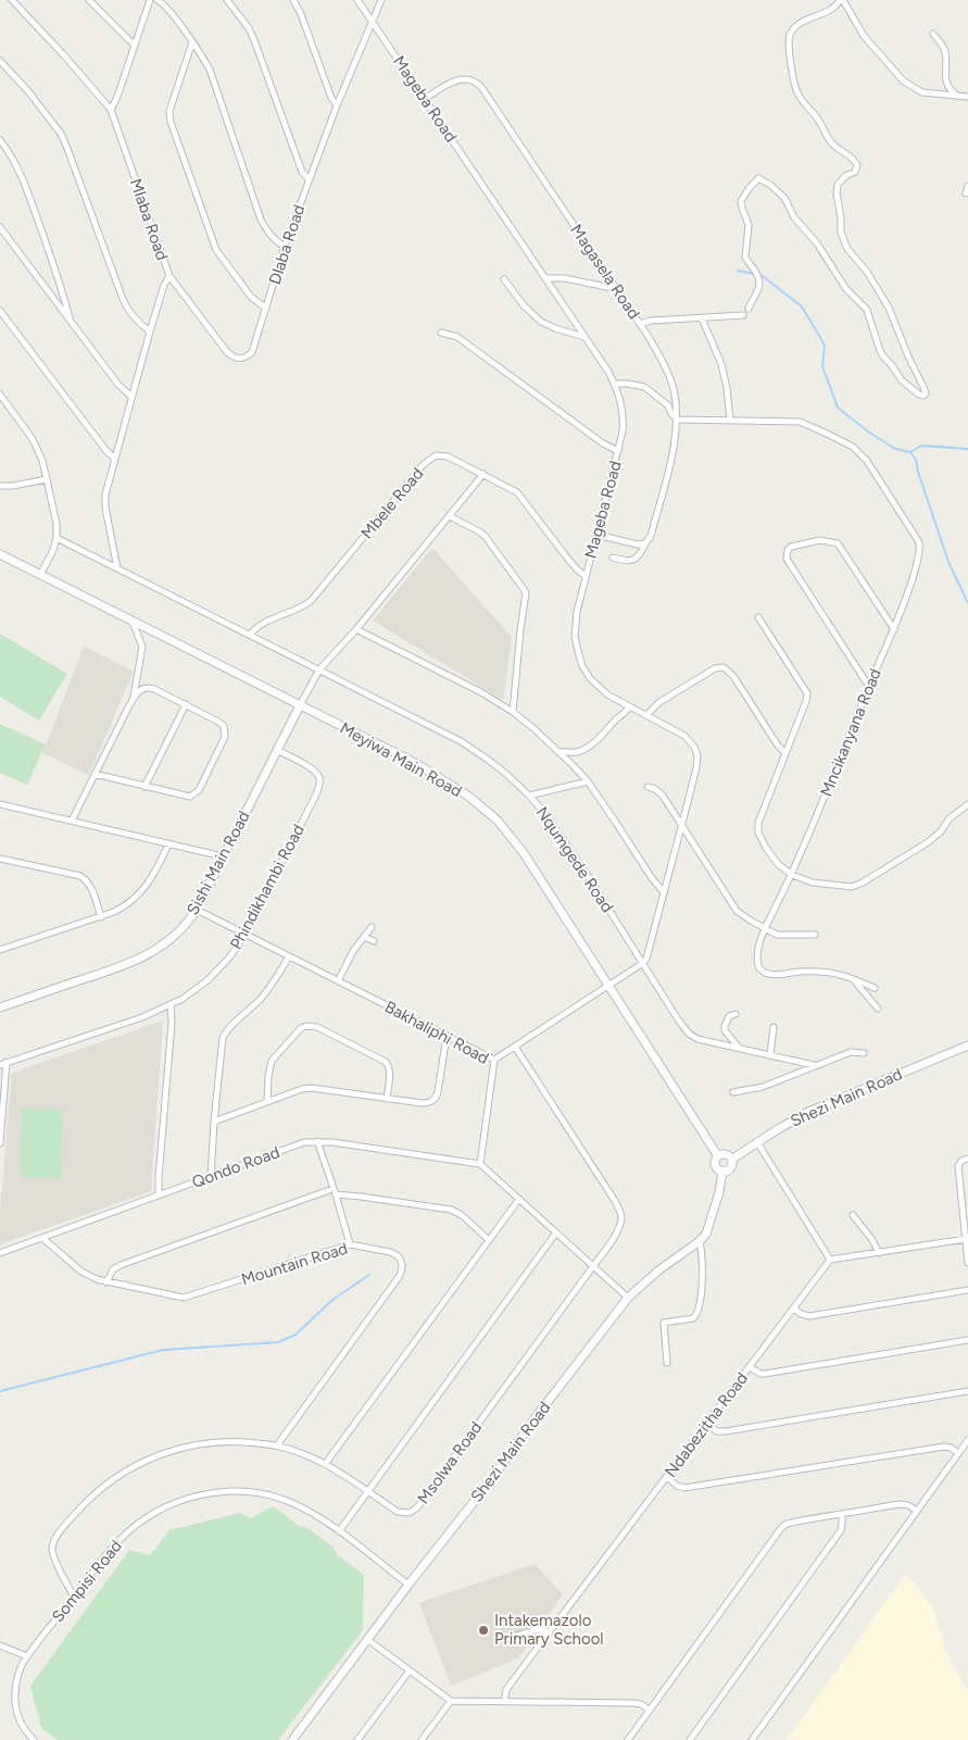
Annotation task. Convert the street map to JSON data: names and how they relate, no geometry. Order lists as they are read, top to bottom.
{
  "streets": {
    "street": [
      "Mageba Road",
      "Mlaba Road",
      "Dlaba Road",
      "Magasela Road",
      "Mbele Road",
      "Mncikanyana Road",
      "Meyiwa Main Road",
      "Nqumgede Road",
      "Sishi Main Road",
      "Phindikhambi Road",
      "Bakhaliphi Road",
      "Shezi Main Road",
      "Qondo Road",
      "Mountain Road",
      "Ndabezitha Road",
      "Msolwa Road",
      "Sompisi Road"
    ]
  },
  "crossings": [
    ["Mageba Road", "Dlaba Road"],
    ["Mageba Road", "Magasela Road"],
    ["Mageba Road", "Mbele Road"],
    ["Mageba Road", "Nqumgede Road"],
    ["Mlaba Road", "Dlaba Road"],
    ["Mlaba Road", "Nqumgede Road"],
    ["Magasela Road", "Mncikanyana Road"],
    ["Mbele Road", "Nqumgede Road"],
    ["Meyiwa Main Road", "Sishi Main Road"],
    ["Meyiwa Main Road", "Shezi Main Road"],
    ["Sishi Main Road", "Phindikhambi Road"],
    ["Sishi Main Road", "Bakhaliphi Road"],
    ["Phindikhambi Road", "Bakhaliphi Road"],
    ["Bakhaliphi Road", "Qondo Road"],
    ["Shezi Main Road", "Sompisi Road"],
    ["Qondo Road", "Mountain Road"],
    ["Mountain Road", "Msolwa Road"],
    ["Msolwa Road", "Sompisi Road"]
  ],
  "places": ["Intakemazolo Primary School"]
}
